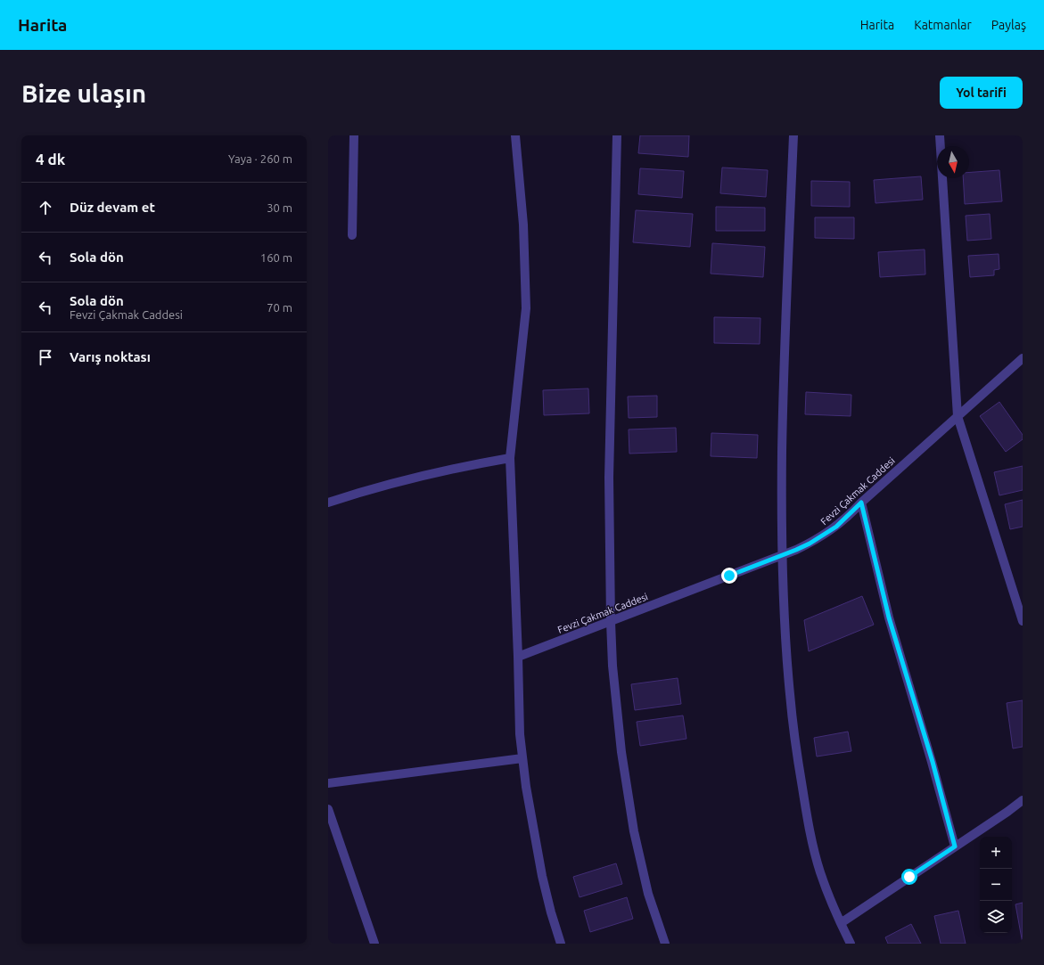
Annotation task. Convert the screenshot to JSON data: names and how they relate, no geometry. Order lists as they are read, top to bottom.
{
  "streets": {
    "street": ["Fevzi Çakmak Caddesi"]
  },
  "north": "bottom",
  "page": {
    "header": "Harita",
    "nav": ["Harita", "Katmanlar", "Paylaş"],
    "buttons": "Yol tarifi",
    "title": "Bize ulaşın",
    "heading": ["4 dk", "Yaya · 260 m"],
    "list": [
      ["Düz devam et", "30 m"],
      ["Sola dön", "160 m"],
      ["Sola dön", "Fevzi Çakmak Caddesi", "70 m"],
      "Varış noktası"
    ],
    "map_buttons": ["+", "−"]
  }
}
